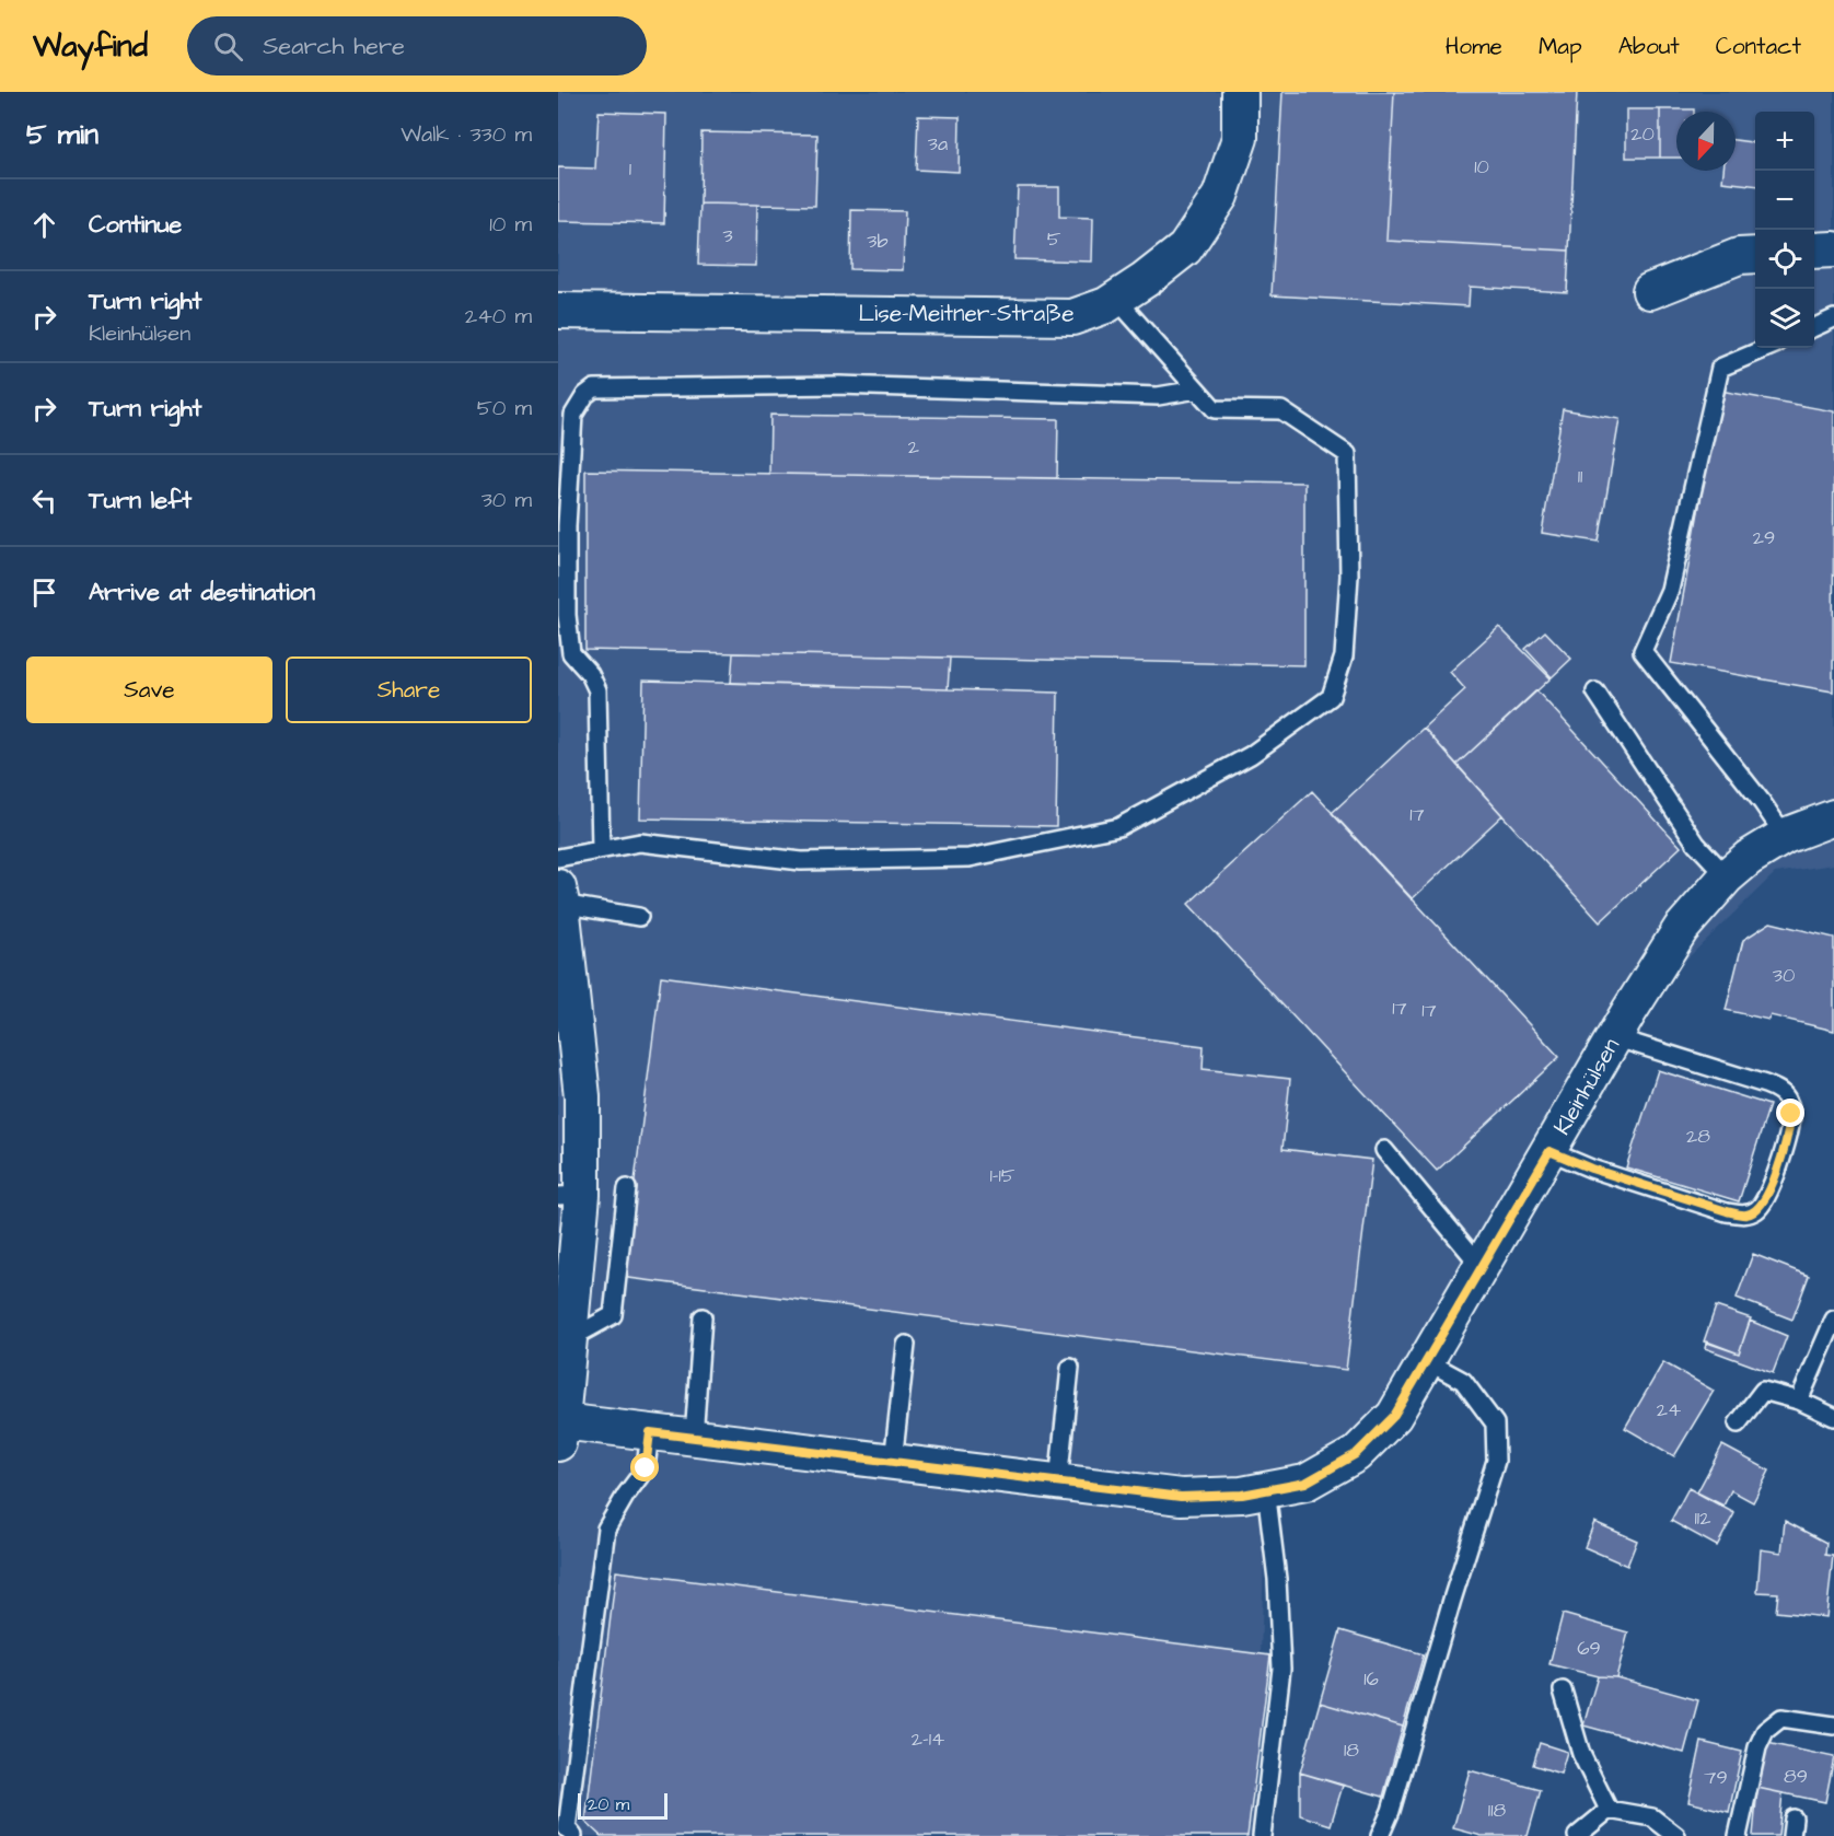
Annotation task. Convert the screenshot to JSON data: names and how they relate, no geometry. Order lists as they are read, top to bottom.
{
  "streets": {
    "street": ["Lise-Meitner-Straße", "Kleinhülsen"]
  },
  "house_numbers": [
    "20",
    "3a",
    "10",
    "1",
    "3",
    "5",
    "3b",
    "2",
    "11",
    "29",
    "17",
    "30",
    "17",
    "17",
    "28",
    "1-15",
    "24",
    "112",
    "69",
    "16",
    "2-14",
    "18",
    "89",
    "79",
    "118"
  ],
  "scale_bar": "20 m",
  "north": "bottom",
  "page": {
    "header": "Wayfind",
    "search": "Search here",
    "nav": [
      "Home",
      "Map",
      "About",
      "Contact"
    ],
    "heading": ["5 min", "Walk · 330 m"],
    "map_buttons": ["+", "−"],
    "list": [
      ["Continue", "10 m"],
      ["Turn right", "Kleinhülsen", "240 m"],
      ["Turn right", "50 m"],
      ["Turn left", "30 m"],
      "Arrive at destination"
    ],
    "buttons": ["Save", "Share"],
    "scale": "20 m"
  }
}
